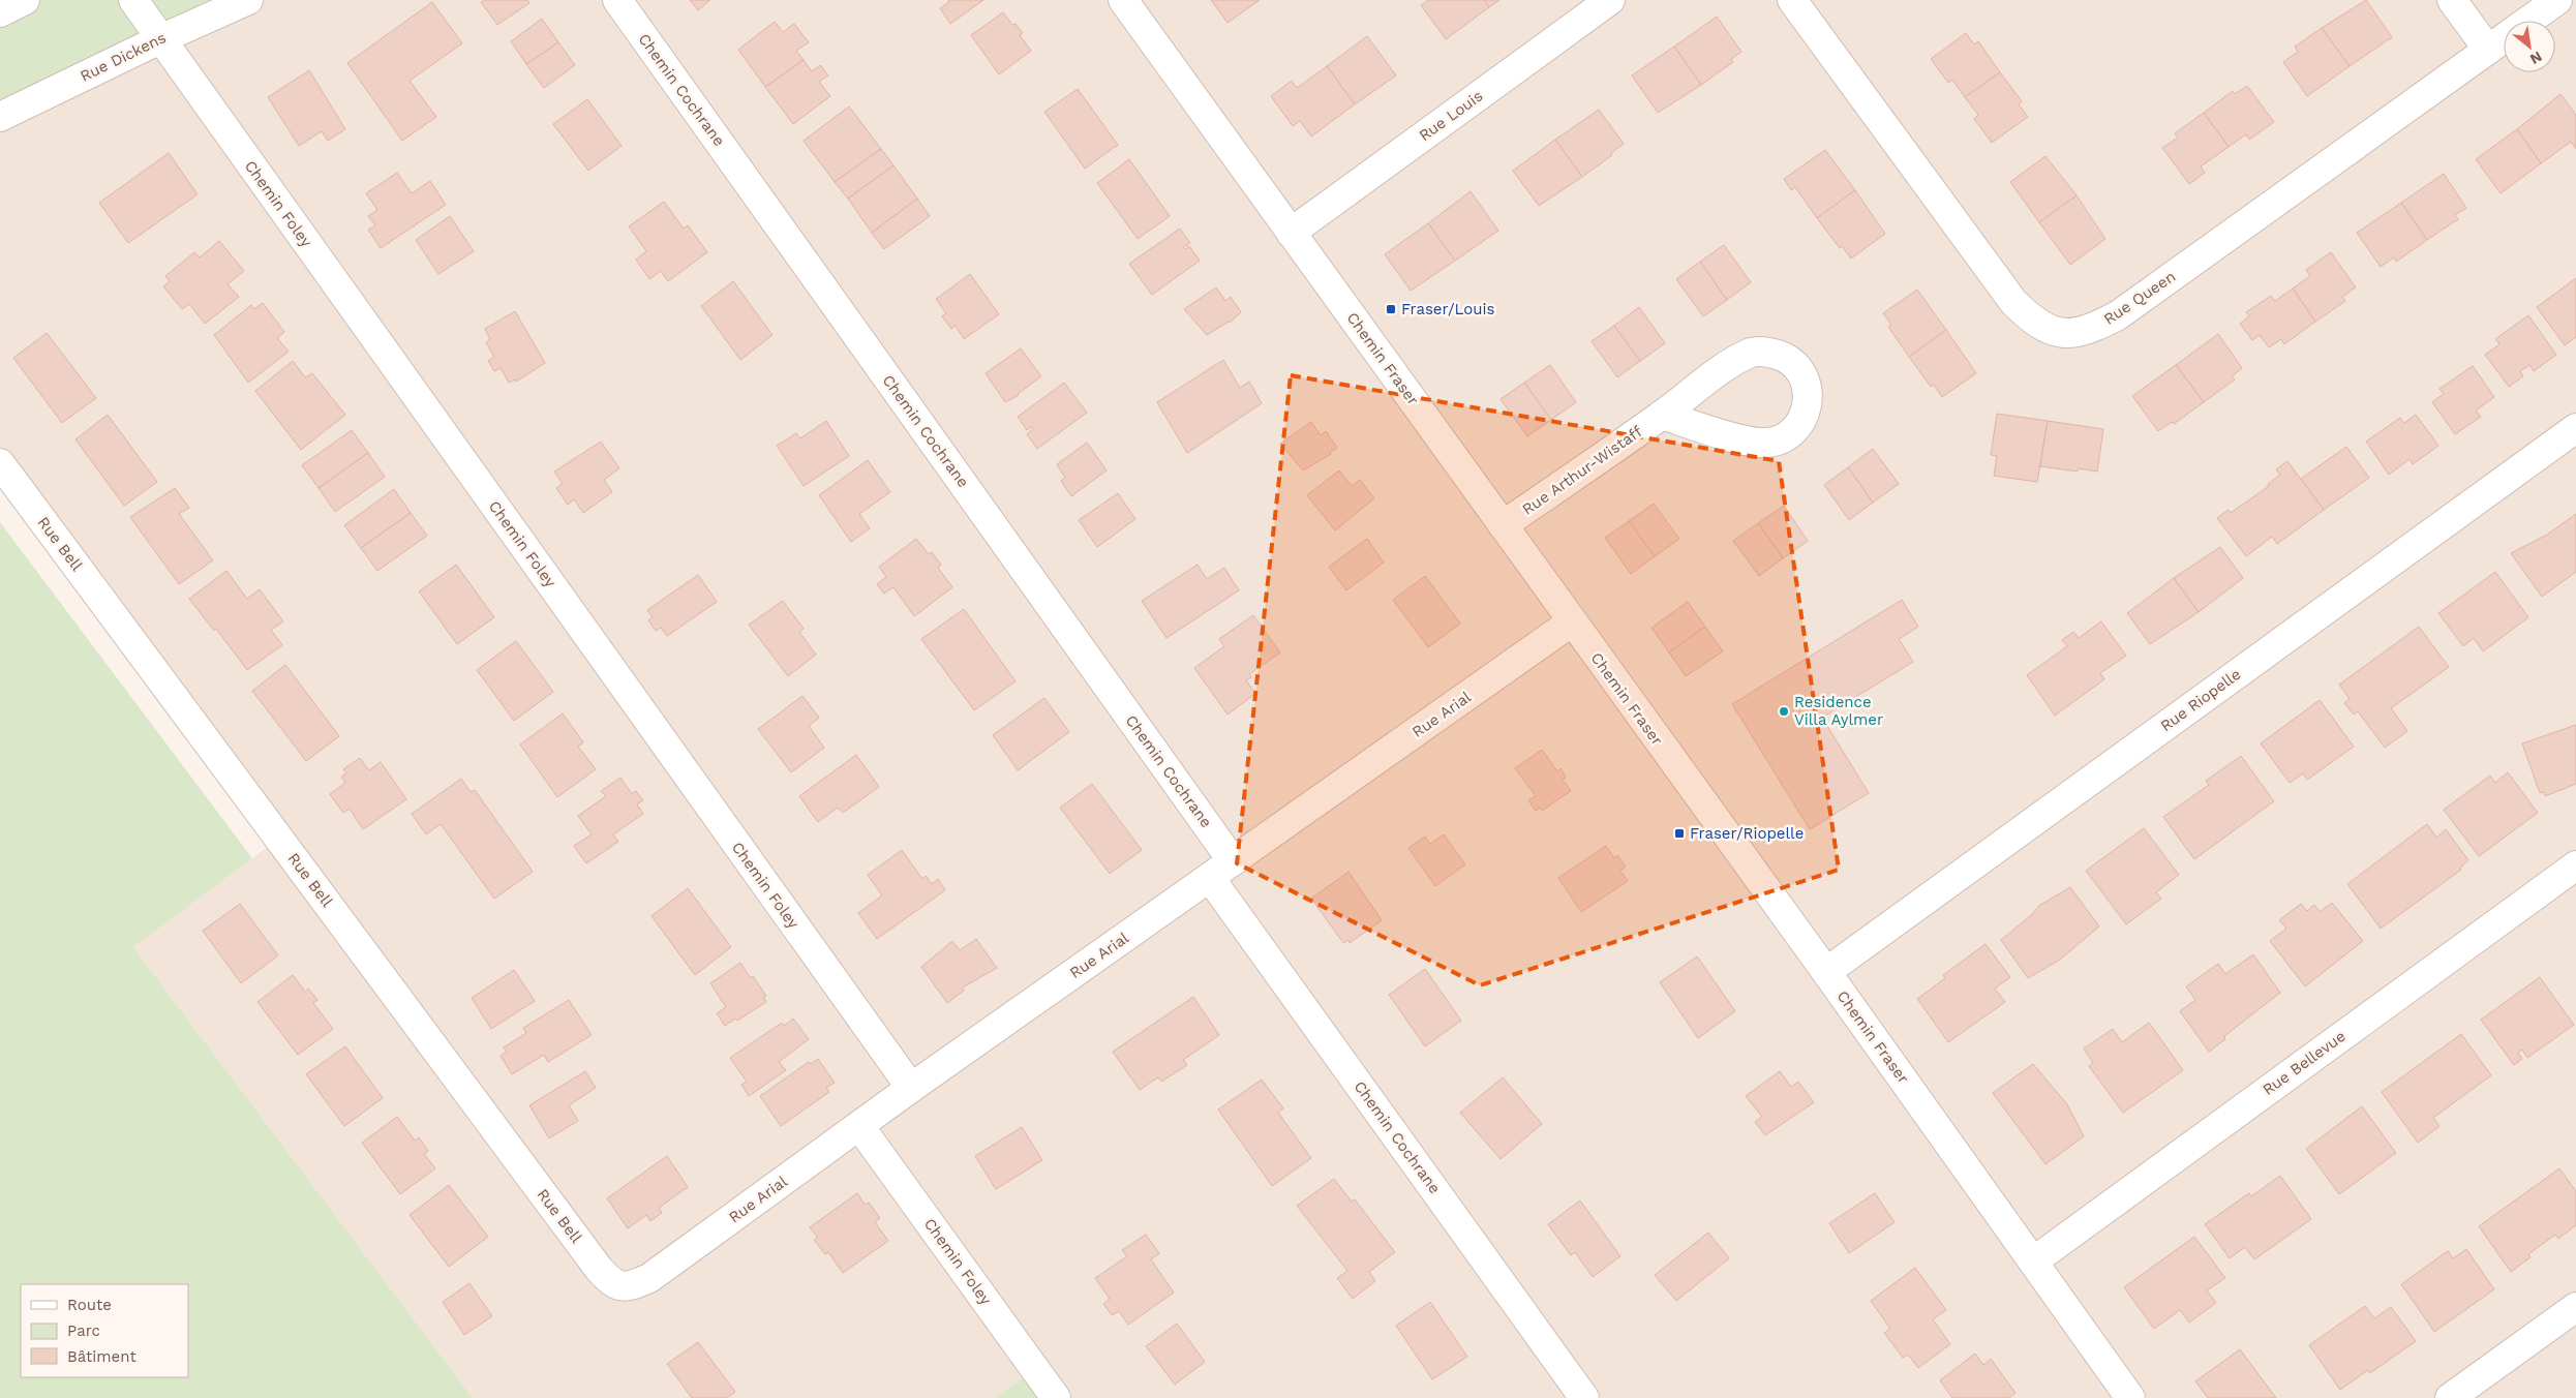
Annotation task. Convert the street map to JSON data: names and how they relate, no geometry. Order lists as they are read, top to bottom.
{
  "streets": {
    "street": [
      "Rue Dickens",
      "Chemin Cochrane",
      "Rue Louis",
      "Chemin Foley",
      "Rue Queen",
      "Chemin Fraser",
      "Rue Arthur-Wistaff",
      "Rue Bell",
      "Rue Riopelle",
      "Rue Arial",
      "Rue Bellevue"
    ]
  },
  "crossings": [
    ["Rue Dickens", "Chemin Foley"],
    ["Chemin Cochrane", "Rue Arial"],
    ["Rue Louis", "Chemin Fraser"],
    ["Chemin Foley", "Rue Arial"],
    ["Chemin Fraser", "Rue Arthur-Wistaff"],
    ["Chemin Fraser", "Rue Riopelle"],
    ["Chemin Fraser", "Rue Arial"],
    ["Chemin Fraser", "Rue Bellevue"],
    ["Rue Bell", "Rue Arial"]
  ],
  "places": {
    "transit": ["Fraser/Louis", "Fraser/Riopelle"],
    "other": ["Residence Villa Aylmer"]
  },
  "legend": ["Route", "Parc", "Bâtiment"],
  "north": "bottom right"
}
